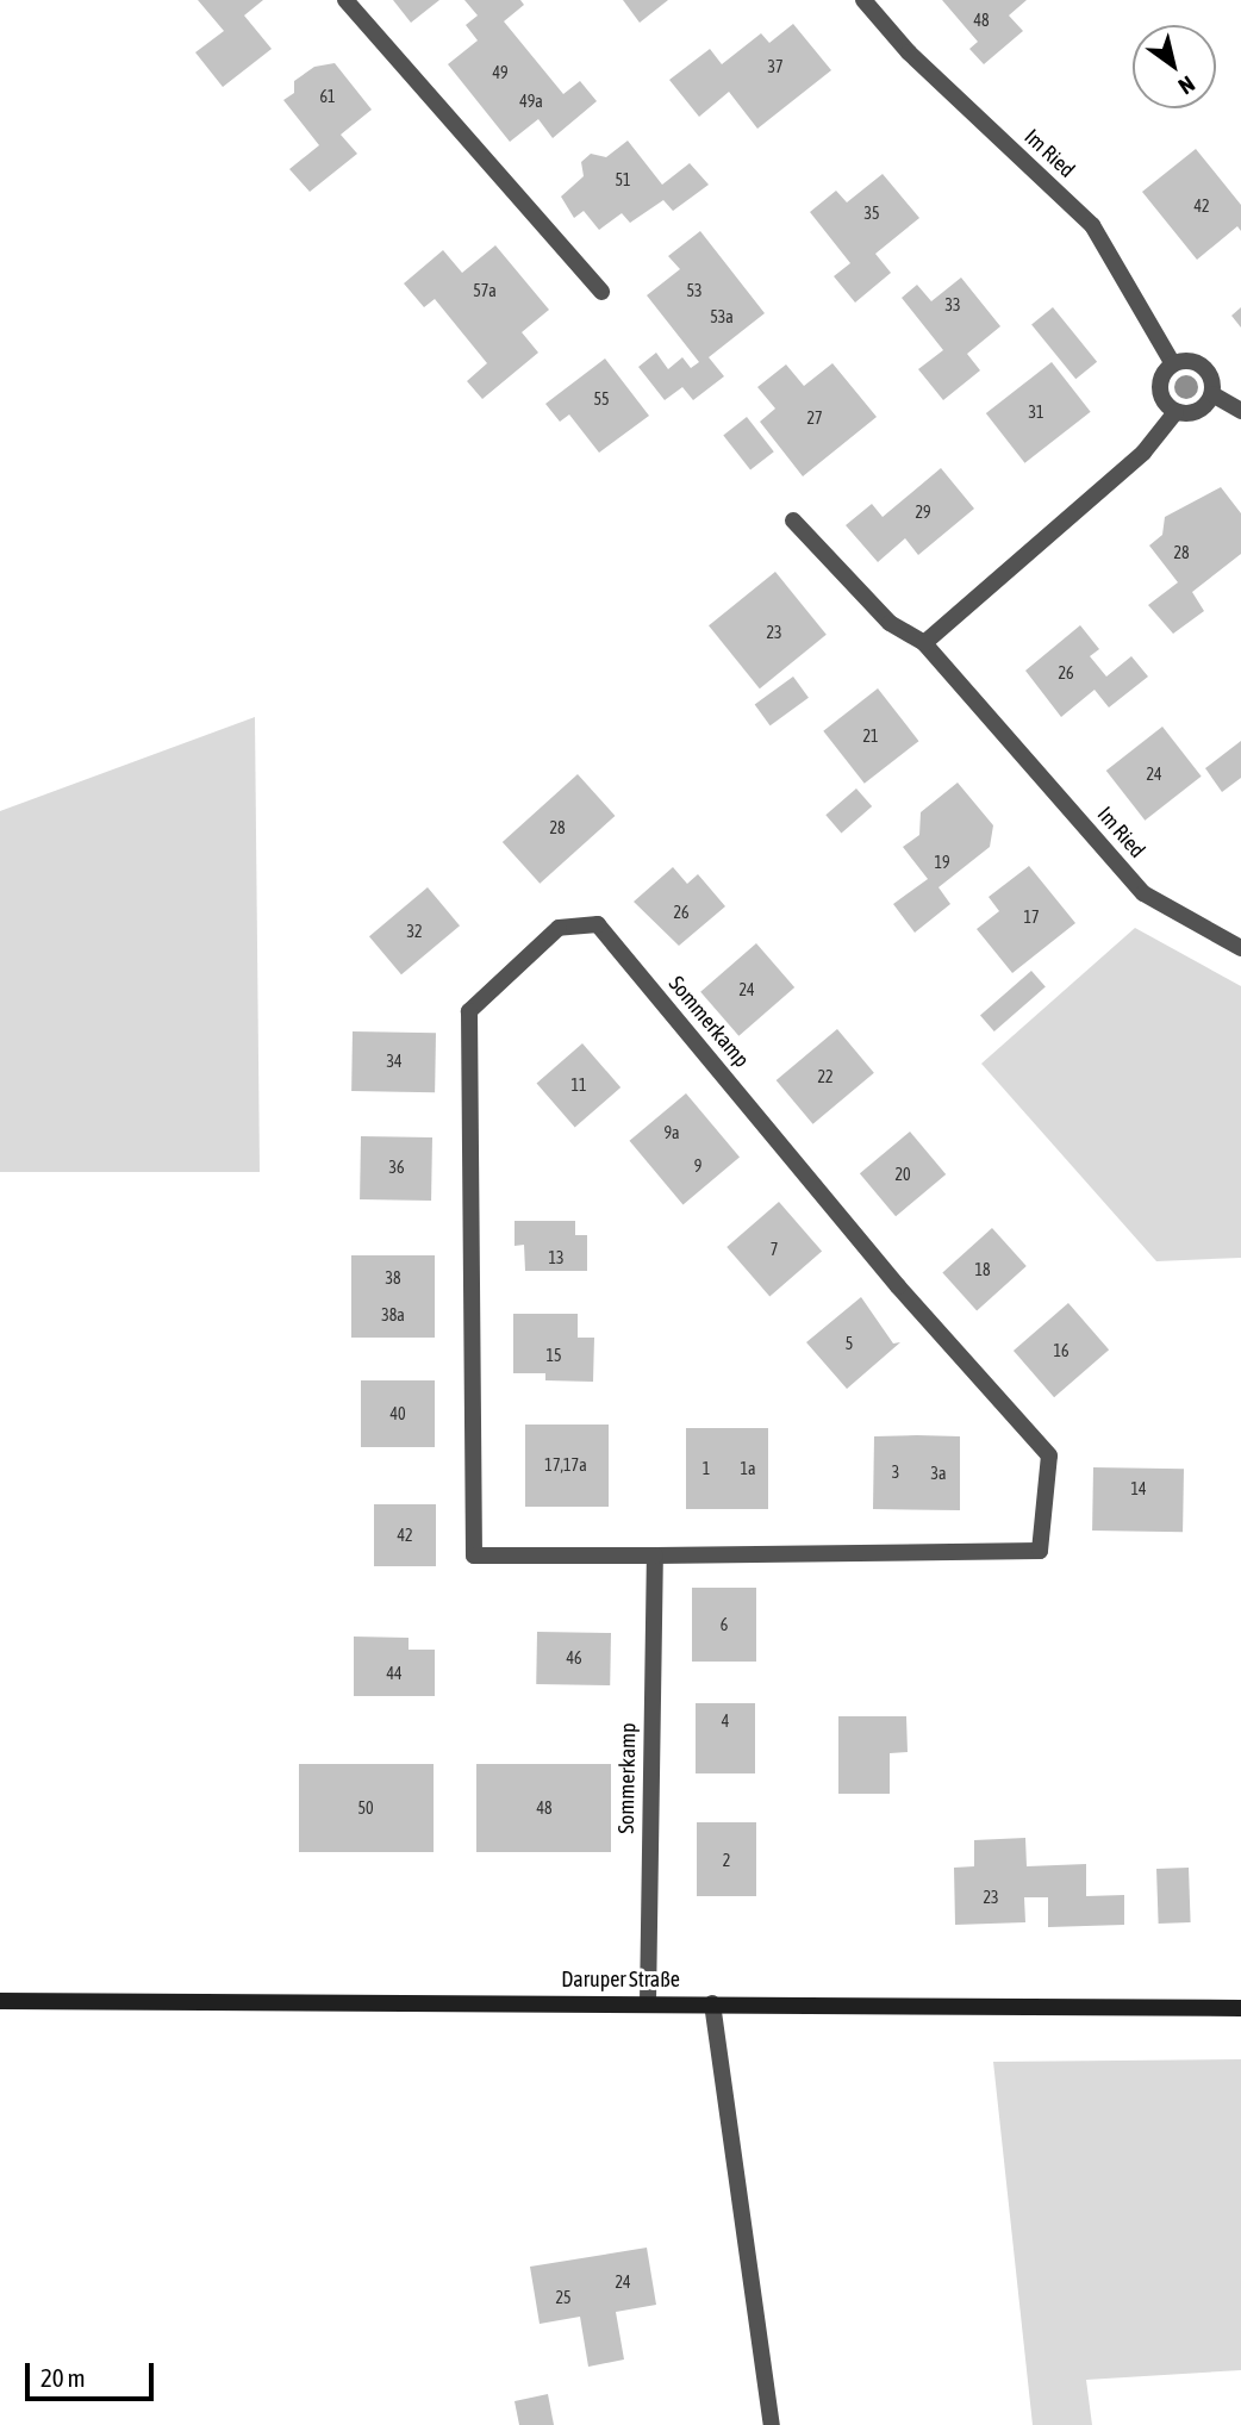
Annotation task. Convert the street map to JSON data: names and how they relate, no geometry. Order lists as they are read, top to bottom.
{
  "streets": {
    "street": ["Im Ried", "Sommerkamp", "Daruper Straße"]
  },
  "crossings": [
    ["Sommerkamp", "Daruper Straße"]
  ],
  "house_numbers": [
    "48",
    "37",
    "49",
    "61",
    "49a",
    "51",
    "42",
    "35",
    "57a",
    "53",
    "33",
    "53a",
    "55",
    "31",
    "27",
    "29",
    "28",
    "23",
    "26",
    "21",
    "24",
    "28",
    "19",
    "26",
    "17",
    "32",
    "24",
    "34",
    "22",
    "11",
    "9a",
    "9",
    "36",
    "20",
    "7",
    "13",
    "18",
    "38",
    "38a",
    "5",
    "16",
    "15",
    "40",
    "17,17a",
    "1",
    "1a",
    "3",
    "3a",
    "14",
    "42",
    "6",
    "46",
    "44",
    "4",
    "50",
    "48",
    "2",
    "23",
    "24",
    "25"
  ],
  "scale_bar": "20 m",
  "north": "bottom right"
}
